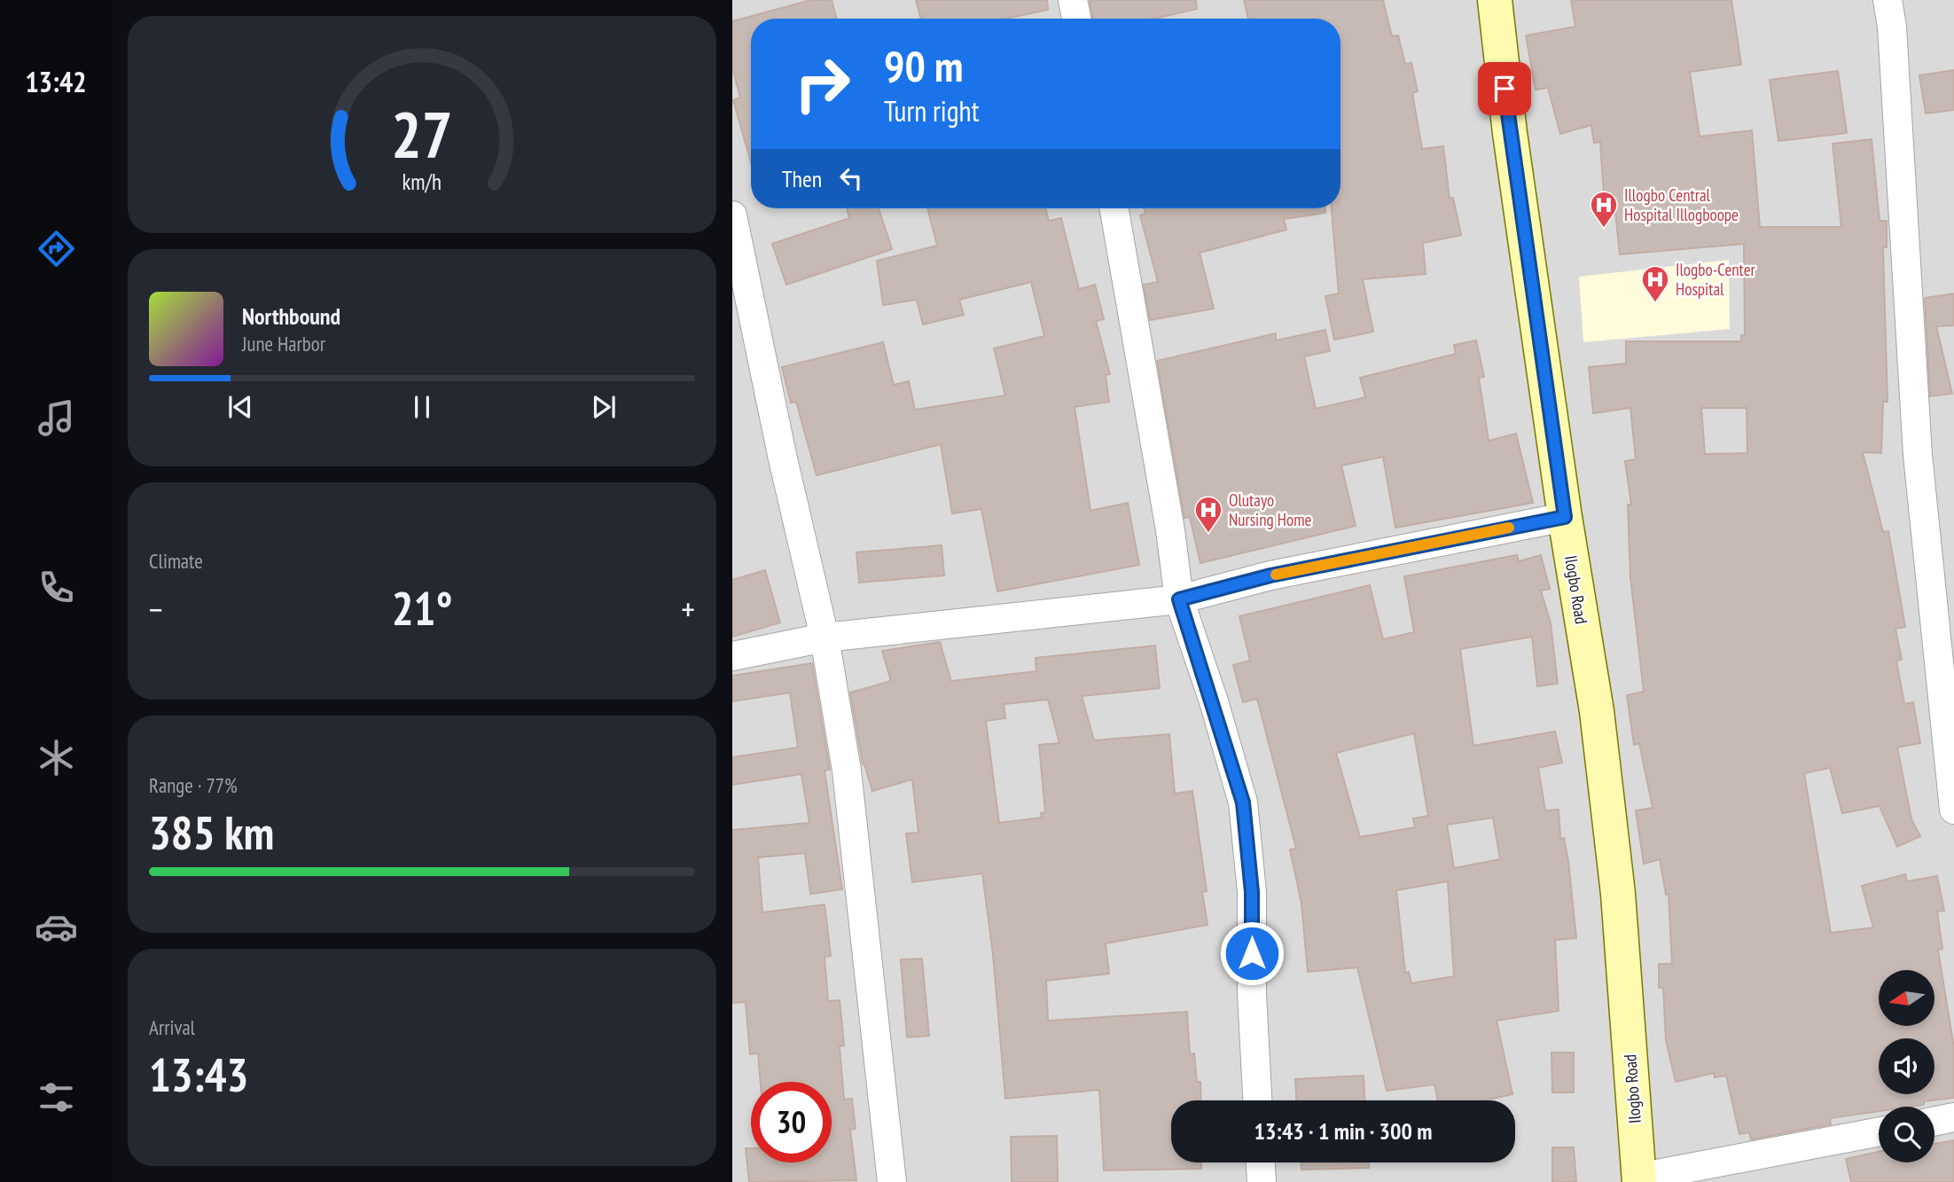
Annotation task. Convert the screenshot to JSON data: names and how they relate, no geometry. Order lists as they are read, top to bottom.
{
  "streets": {
    "main road": ["Ilogbo Road"]
  },
  "places": {
    "hospital": ["Illogbo Central Hospital Illogboope", "Ilogbo-Center Hospital", "Olutayo Nursing Home"]
  },
  "north": "left",
  "page": {
    "tabs": "13:42",
    "turn": ["90 m", "Turn right"],
    "then": "Then",
    "song": ["Northbound", "June Harbor"],
    "tile": [
      "Climate",
      ["Range · 77%", "385 km"],
      ["Arrival", "13:43"]
    ],
    "heat": ["−", "21°", "+"],
    "limit": "30",
    "trip": "13:43 · 1 min · 300 m",
    "gauge": ["27", "km/h"]
  }
}
